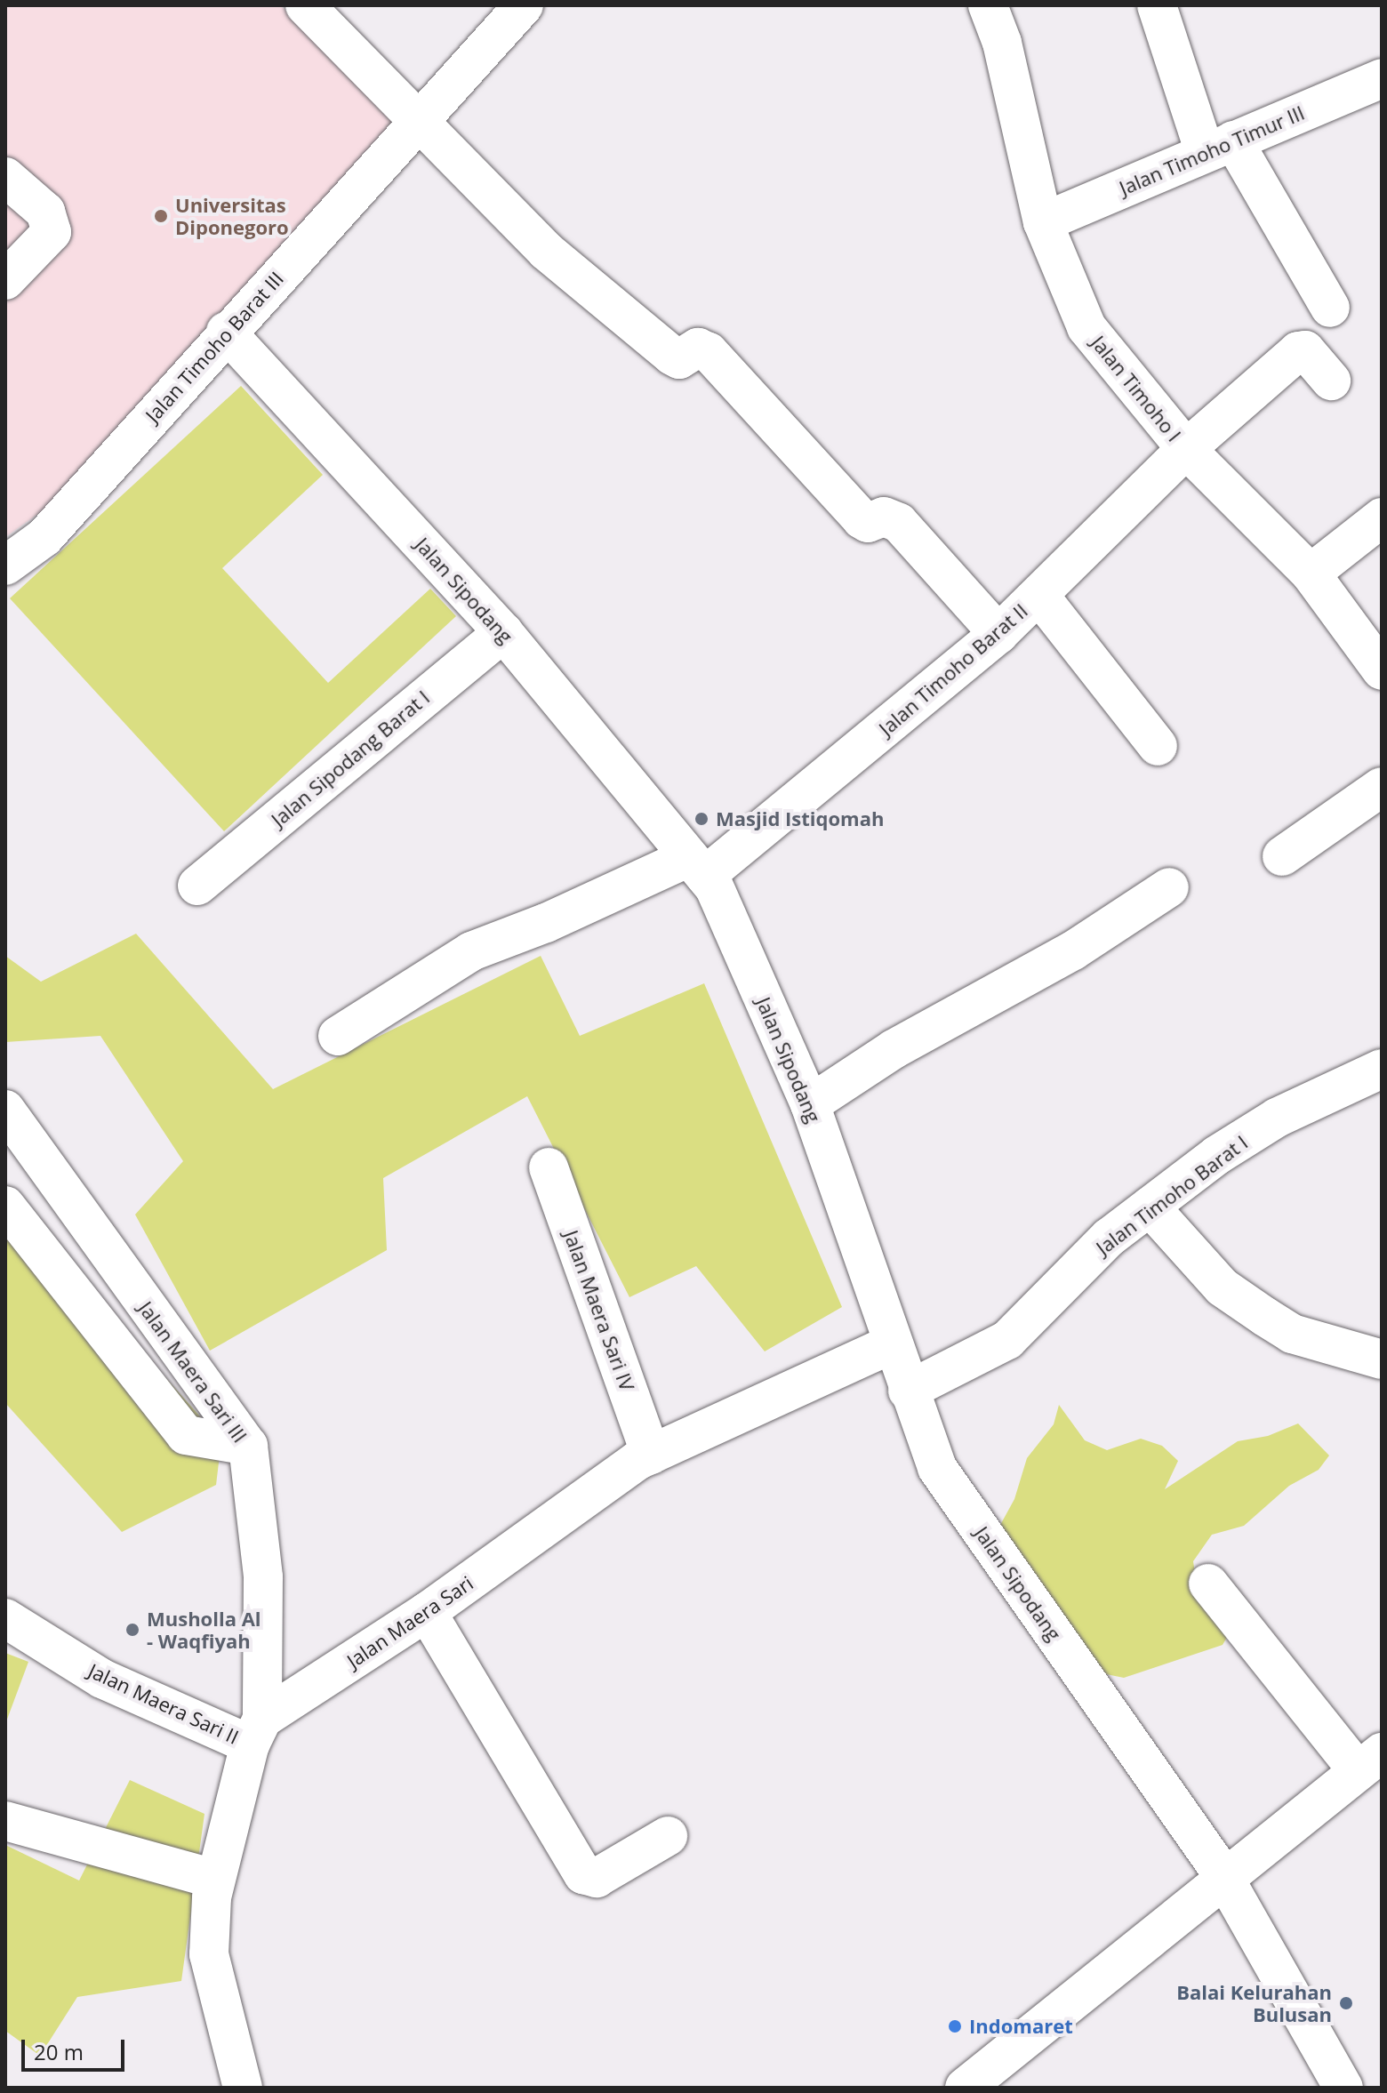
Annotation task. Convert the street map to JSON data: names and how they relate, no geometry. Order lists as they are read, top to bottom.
{
  "streets": {
    "street": [
      "Jalan Timoho Timur III",
      "Jalan Timoho Barat III",
      "Jalan Timoho I",
      "Jalan Sipodang",
      "Jalan Timoho Barat II",
      "Jalan Sipodang Barat I",
      "Jalan Timoho Barat I",
      "Jalan Maera Sari IV",
      "Jalan Maera Sari III",
      "Jalan Maera Sari",
      "Jalan Maera Sari II"
    ]
  },
  "crossings": [
    ["Jalan Timoho Timur III", "Jalan Timoho I"],
    ["Jalan Timoho Barat III", "Jalan Sipodang"],
    ["Jalan Timoho I", "Jalan Timoho Barat II"],
    ["Jalan Sipodang", "Jalan Timoho Barat II"],
    ["Jalan Sipodang", "Jalan Sipodang Barat I"],
    ["Jalan Sipodang", "Jalan Timoho Barat I"],
    ["Jalan Sipodang", "Jalan Maera Sari"],
    ["Jalan Maera Sari IV", "Jalan Maera Sari"],
    ["Jalan Maera Sari III", "Jalan Maera Sari"],
    ["Jalan Maera Sari III", "Jalan Maera Sari II"],
    ["Jalan Maera Sari", "Jalan Maera Sari II"]
  ],
  "places": [
    "Universitas Diponegoro",
    "Masjid Istiqomah",
    "Musholla Al - Waqfiyah",
    "Balai Kelurahan Bulusan",
    "Indomaret"
  ],
  "scale_bar": "20 m"
}
